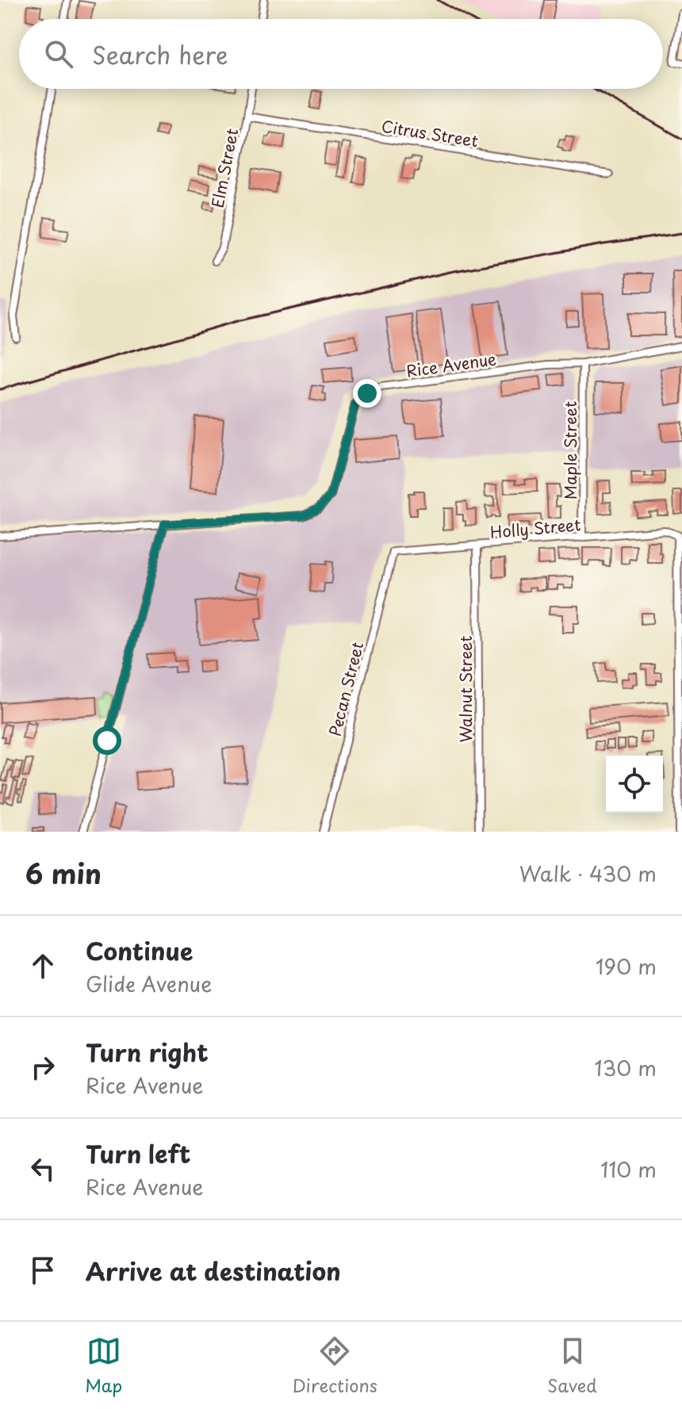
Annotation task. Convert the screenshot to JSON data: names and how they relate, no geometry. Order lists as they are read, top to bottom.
{
  "streets": {
    "street": [
      "Citrus Street",
      "Elm Street",
      "Rice Avenue",
      "Maple Street",
      "Holly Street",
      "Pecan Street",
      "Walnut Street"
    ]
  },
  "crossings": [
    ["Citrus Street", "Elm Street"],
    ["Rice Avenue", "Maple Street"],
    ["Maple Street", "Holly Street"],
    ["Holly Street", "Pecan Street"],
    ["Holly Street", "Walnut Street"]
  ],
  "page": {
    "search": "Search here",
    "heading": ["6 min", "Walk · 430 m"],
    "list": [
      ["Continue", "Glide Avenue", "190 m"],
      ["Turn right", "Rice Avenue", "130 m"],
      ["Turn left", "Rice Avenue", "110 m"],
      "Arrive at destination"
    ],
    "nav": ["Map", "Directions", "Saved"]
  }
}
